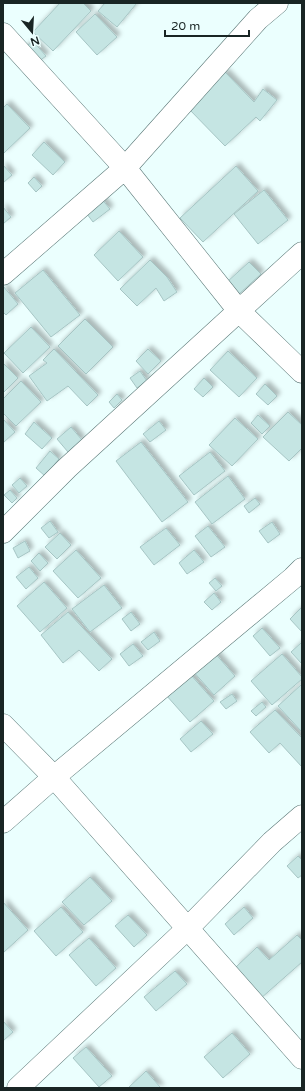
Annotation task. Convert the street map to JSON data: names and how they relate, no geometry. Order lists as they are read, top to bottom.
{
  "scale_bar": "20 m",
  "north": "bottom"
}
